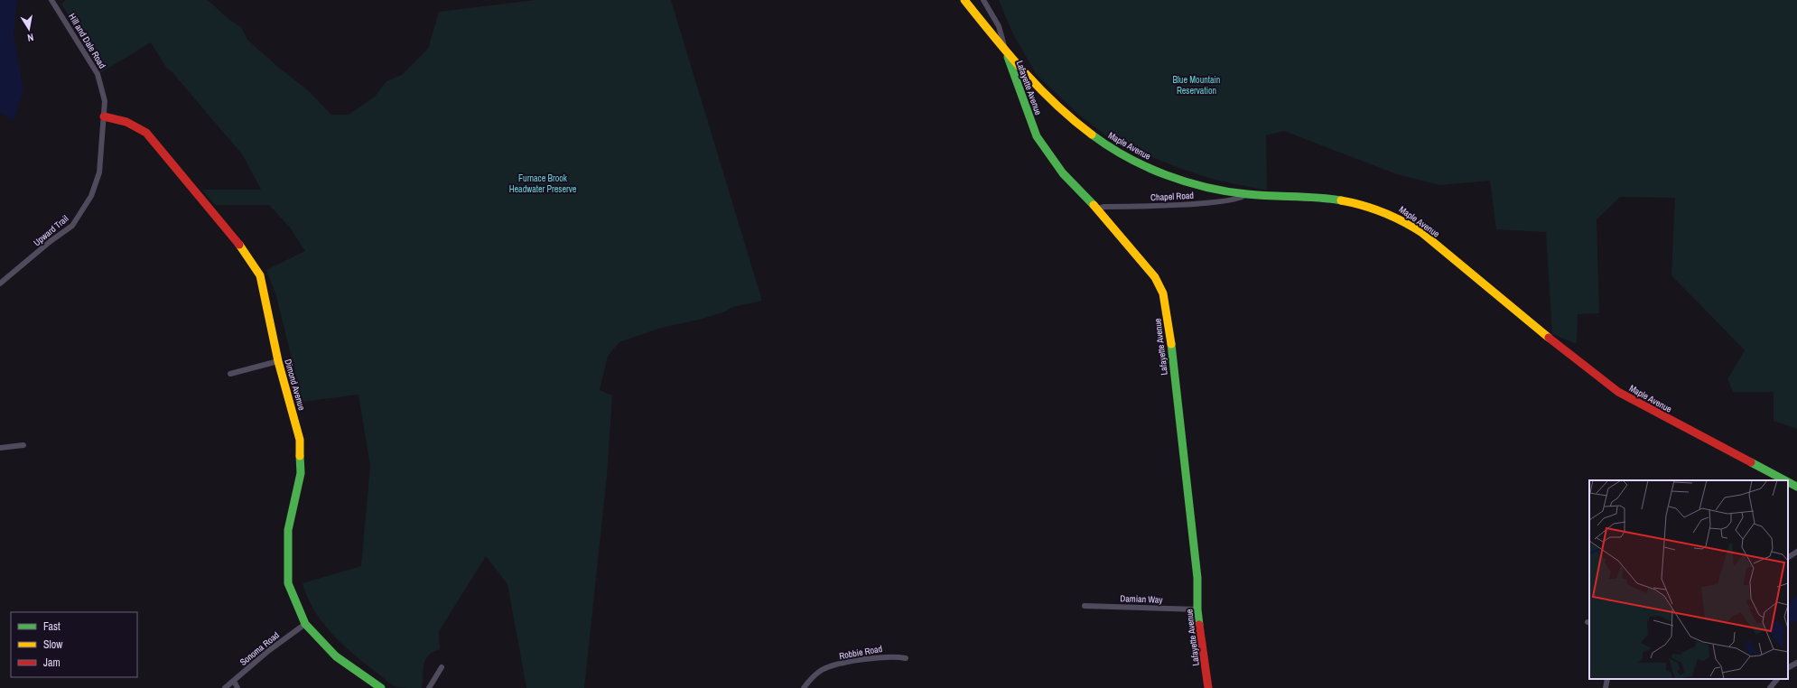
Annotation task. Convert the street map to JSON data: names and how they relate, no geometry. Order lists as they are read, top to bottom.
{
  "streets": {
    "street": [
      "Hill and Dale Road",
      "Lafayette Avenue",
      "Maple Avenue",
      "Chapel Road",
      "Upward Trail",
      "Dimond Avenue",
      "Damian Way",
      "Sonoma Road",
      "Robbie Road"
    ]
  },
  "crossings": [
    ["Hill and Dale Road", "Upward Trail"],
    ["Hill and Dale Road", "Dimond Avenue"],
    ["Lafayette Avenue", "Maple Avenue"],
    ["Lafayette Avenue", "Chapel Road"],
    ["Lafayette Avenue", "Damian Way"],
    ["Maple Avenue", "Chapel Road"],
    ["Upward Trail", "Dimond Avenue"],
    ["Dimond Avenue", "Sonoma Road"]
  ],
  "parks": ["Blue Mountain Reservation", "Furnace Brook Headwater Preserve"],
  "legend": ["Fast", "Slow", "Jam"],
  "north": "bottom"
}
